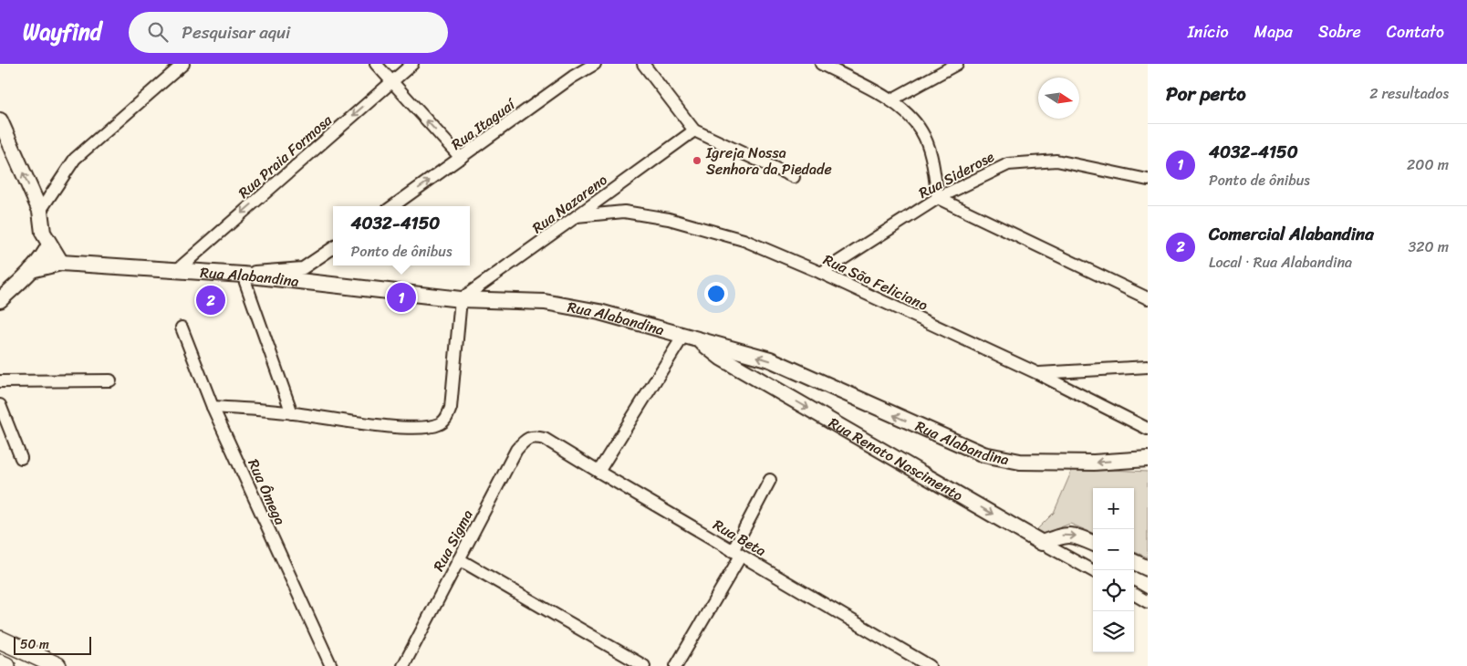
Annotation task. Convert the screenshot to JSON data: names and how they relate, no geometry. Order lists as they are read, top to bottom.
{
  "streets": {
    "street": [
      "Rua Itaguaí",
      "Rua Praia Formosa",
      "Rua Siderose",
      "Rua Nazareno",
      "Rua Alabandina",
      "Rua São Feliciano",
      "Rua Renato Nascimento",
      "Rua Ômega",
      "Rua Beta",
      "Rua Sigma"
    ]
  },
  "crossings": [
    ["Rua Praia Formosa", "Rua Alabandina"],
    ["Rua Siderose", "Rua São Feliciano"],
    ["Rua Nazareno", "Rua Alabandina"],
    ["Rua Nazareno", "Rua São Feliciano"],
    ["Rua Alabandina", "Rua Renato Nascimento"],
    ["Rua Beta", "Rua Sigma"]
  ],
  "one_way": ["Rua Praia Formosa", "Rua Renato Nascimento"],
  "places": ["Igreja Nossa Senhora da Piedade"],
  "scale_bar": "50 m",
  "north": "right",
  "page": {
    "header": "Wayfind",
    "search": "Pesquisar aqui",
    "nav": [
      "Início",
      "Mapa",
      "Sobre",
      "Contato"
    ],
    "heading": ["Por perto", "2 resultados"],
    "list": [
      {
        "mark": "1",
        "name": "4032-4150",
        "note": "Ponto de ônibus",
        "value": "200 m"
      },
      {
        "mark": "2",
        "name": "Comercial Alabandina",
        "note": "Local · Rua Alabandina",
        "value": "320 m"
      }
    ],
    "popup": ["4032-4150", "Ponto de ônibus"],
    "pins": ["1", "2"],
    "map_buttons": ["+", "−"],
    "scale": "50 m"
  }
}
